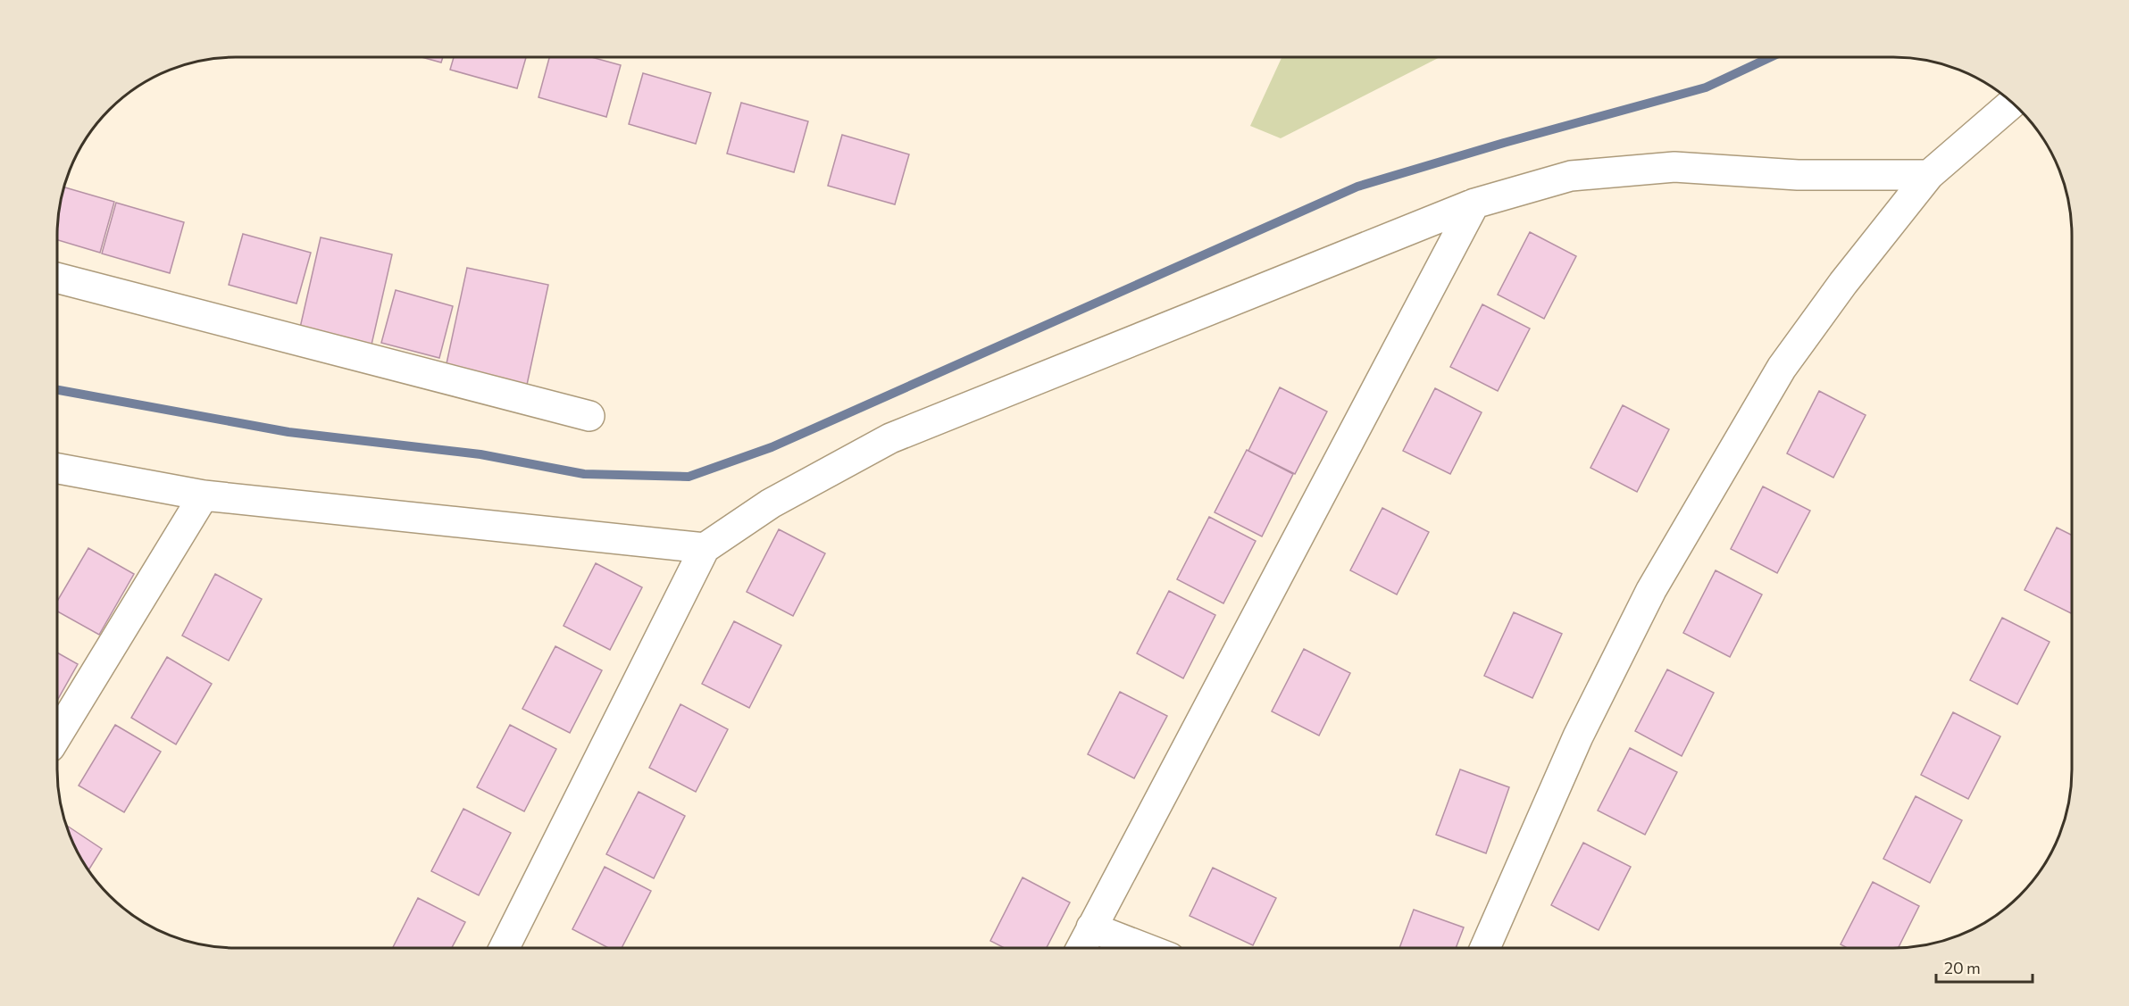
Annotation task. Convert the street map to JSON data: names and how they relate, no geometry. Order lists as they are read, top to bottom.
{
  "scale_bar": "20 m"
}
